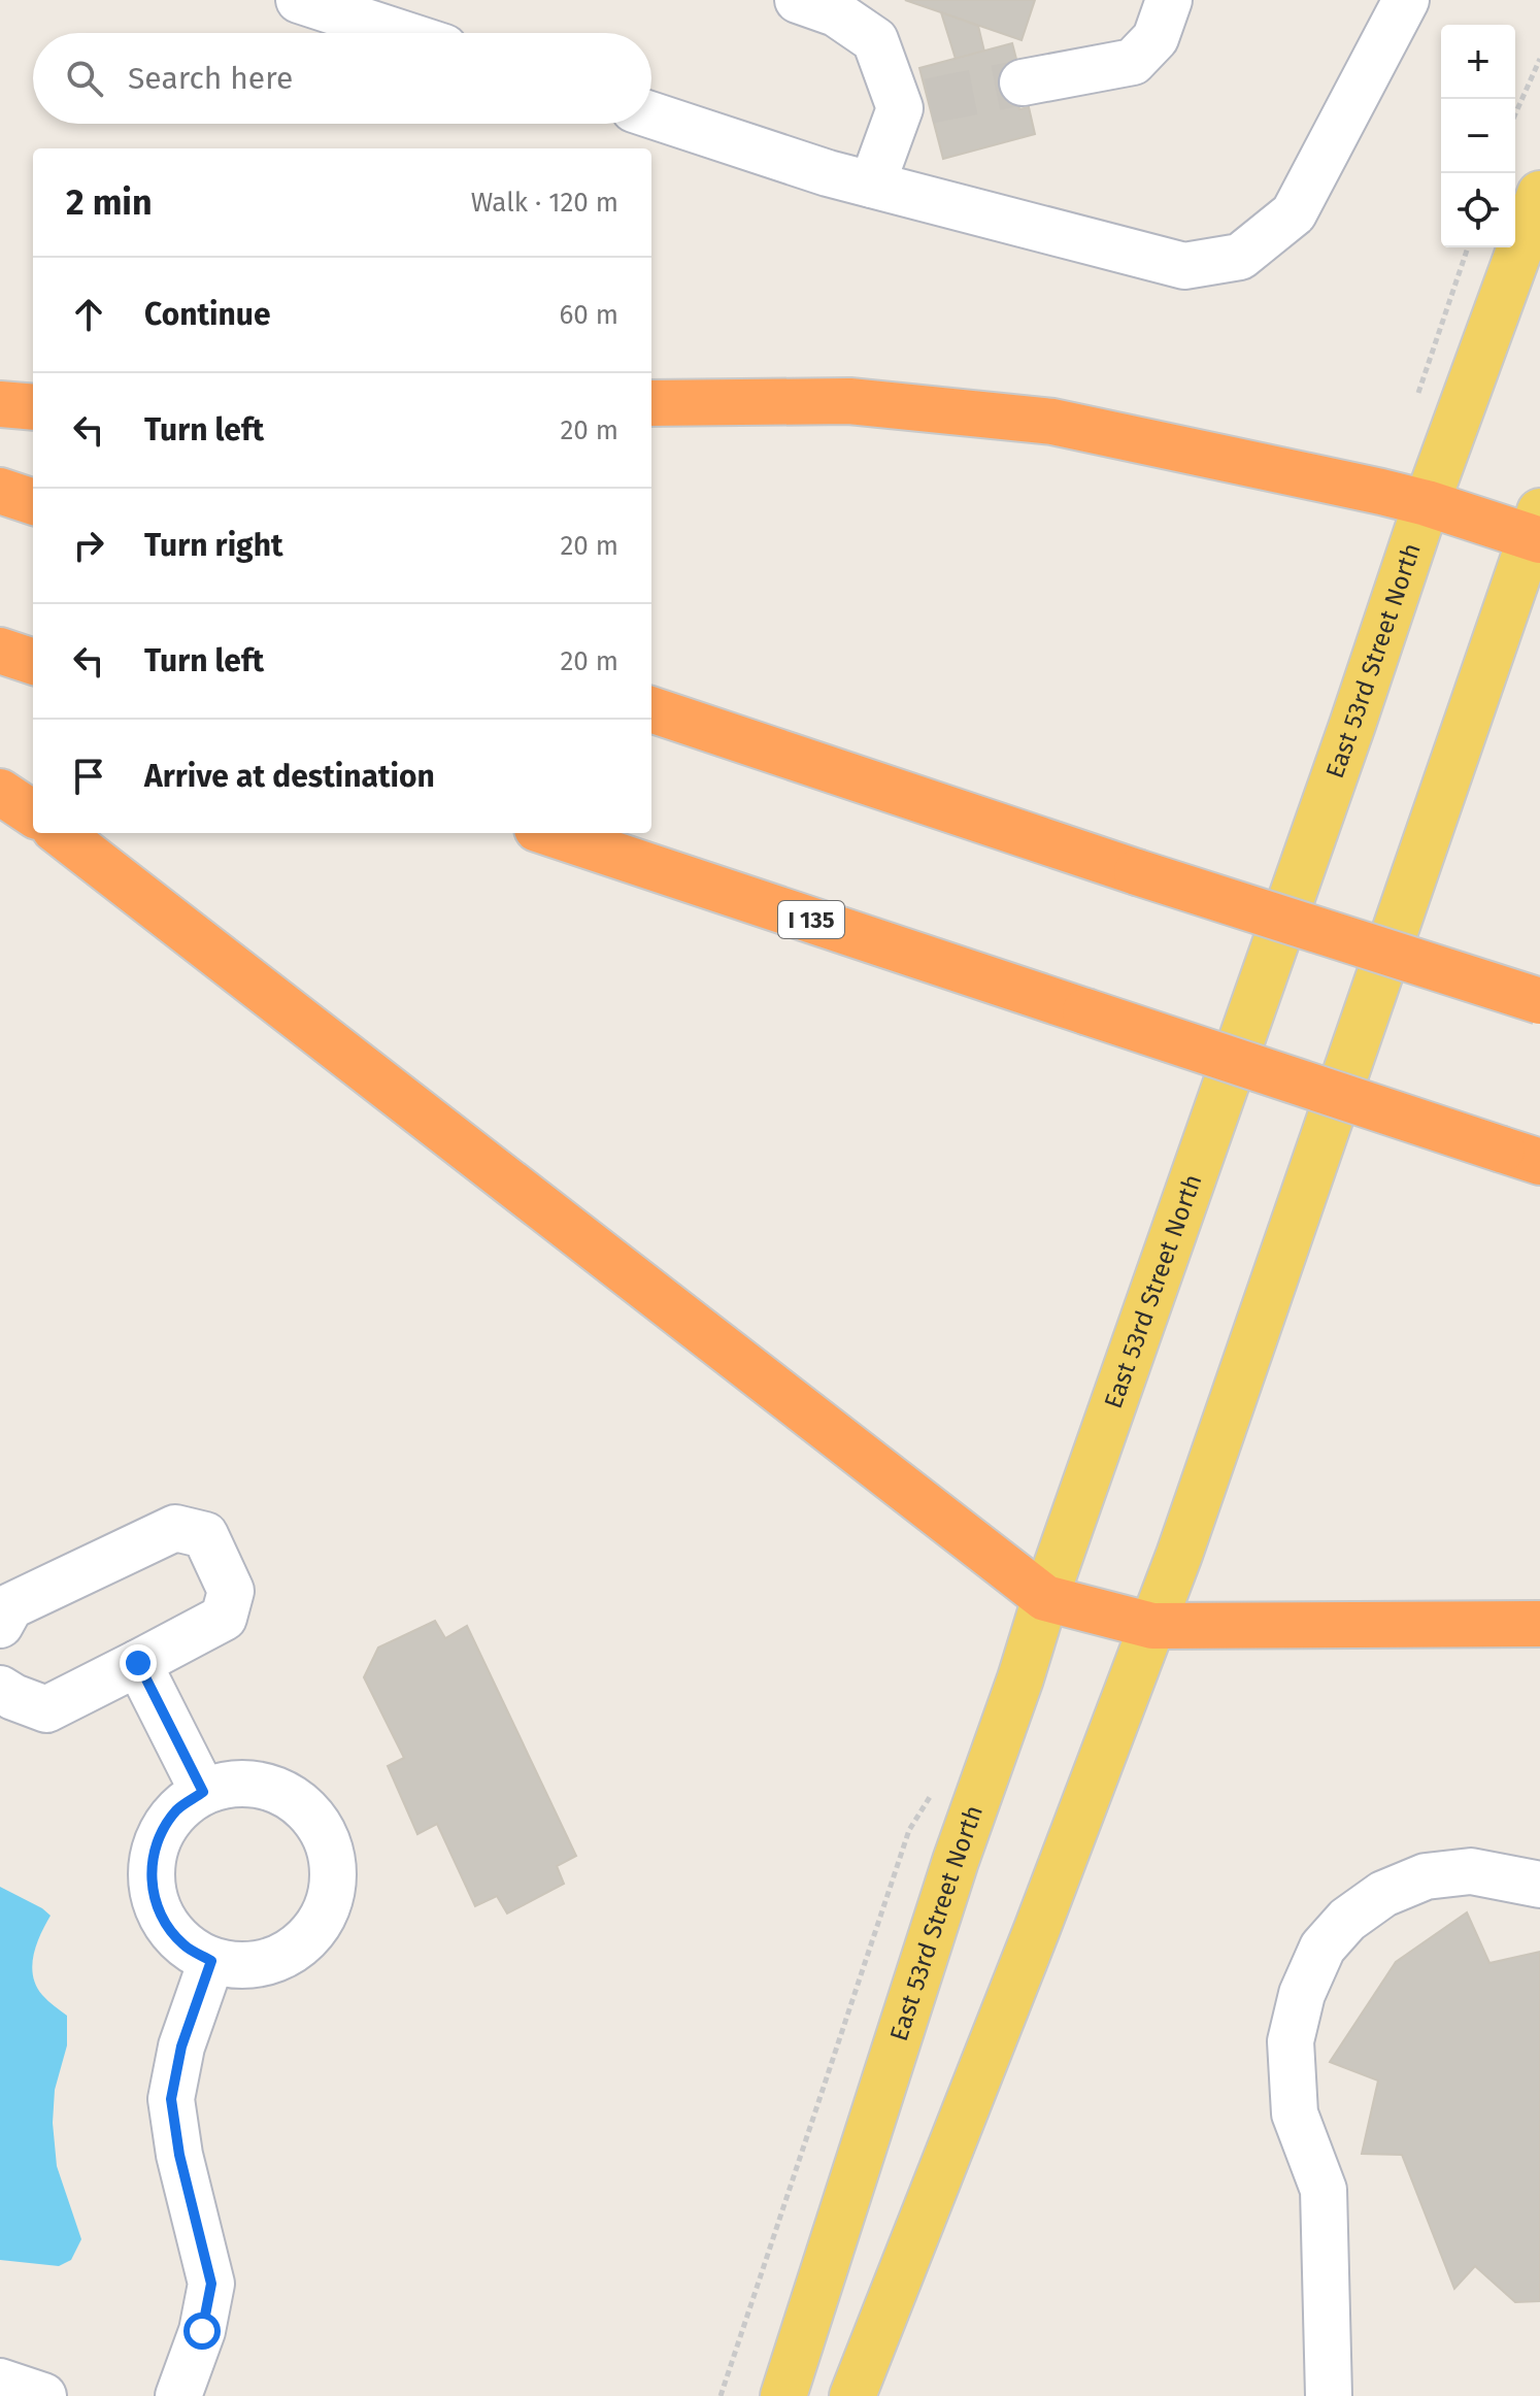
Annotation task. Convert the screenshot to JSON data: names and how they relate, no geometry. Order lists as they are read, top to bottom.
{
  "streets": {
    "highway": ["I 135"],
    "main road": ["East 53rd Street North"]
  },
  "page": {
    "map_buttons": ["+", "−"],
    "search": "Search here",
    "heading": ["2 min", "Walk · 120 m"],
    "list": [
      ["Continue", "60 m"],
      ["Turn left", "20 m"],
      ["Turn right", "20 m"],
      ["Turn left", "20 m"],
      "Arrive at destination"
    ]
  }
}
